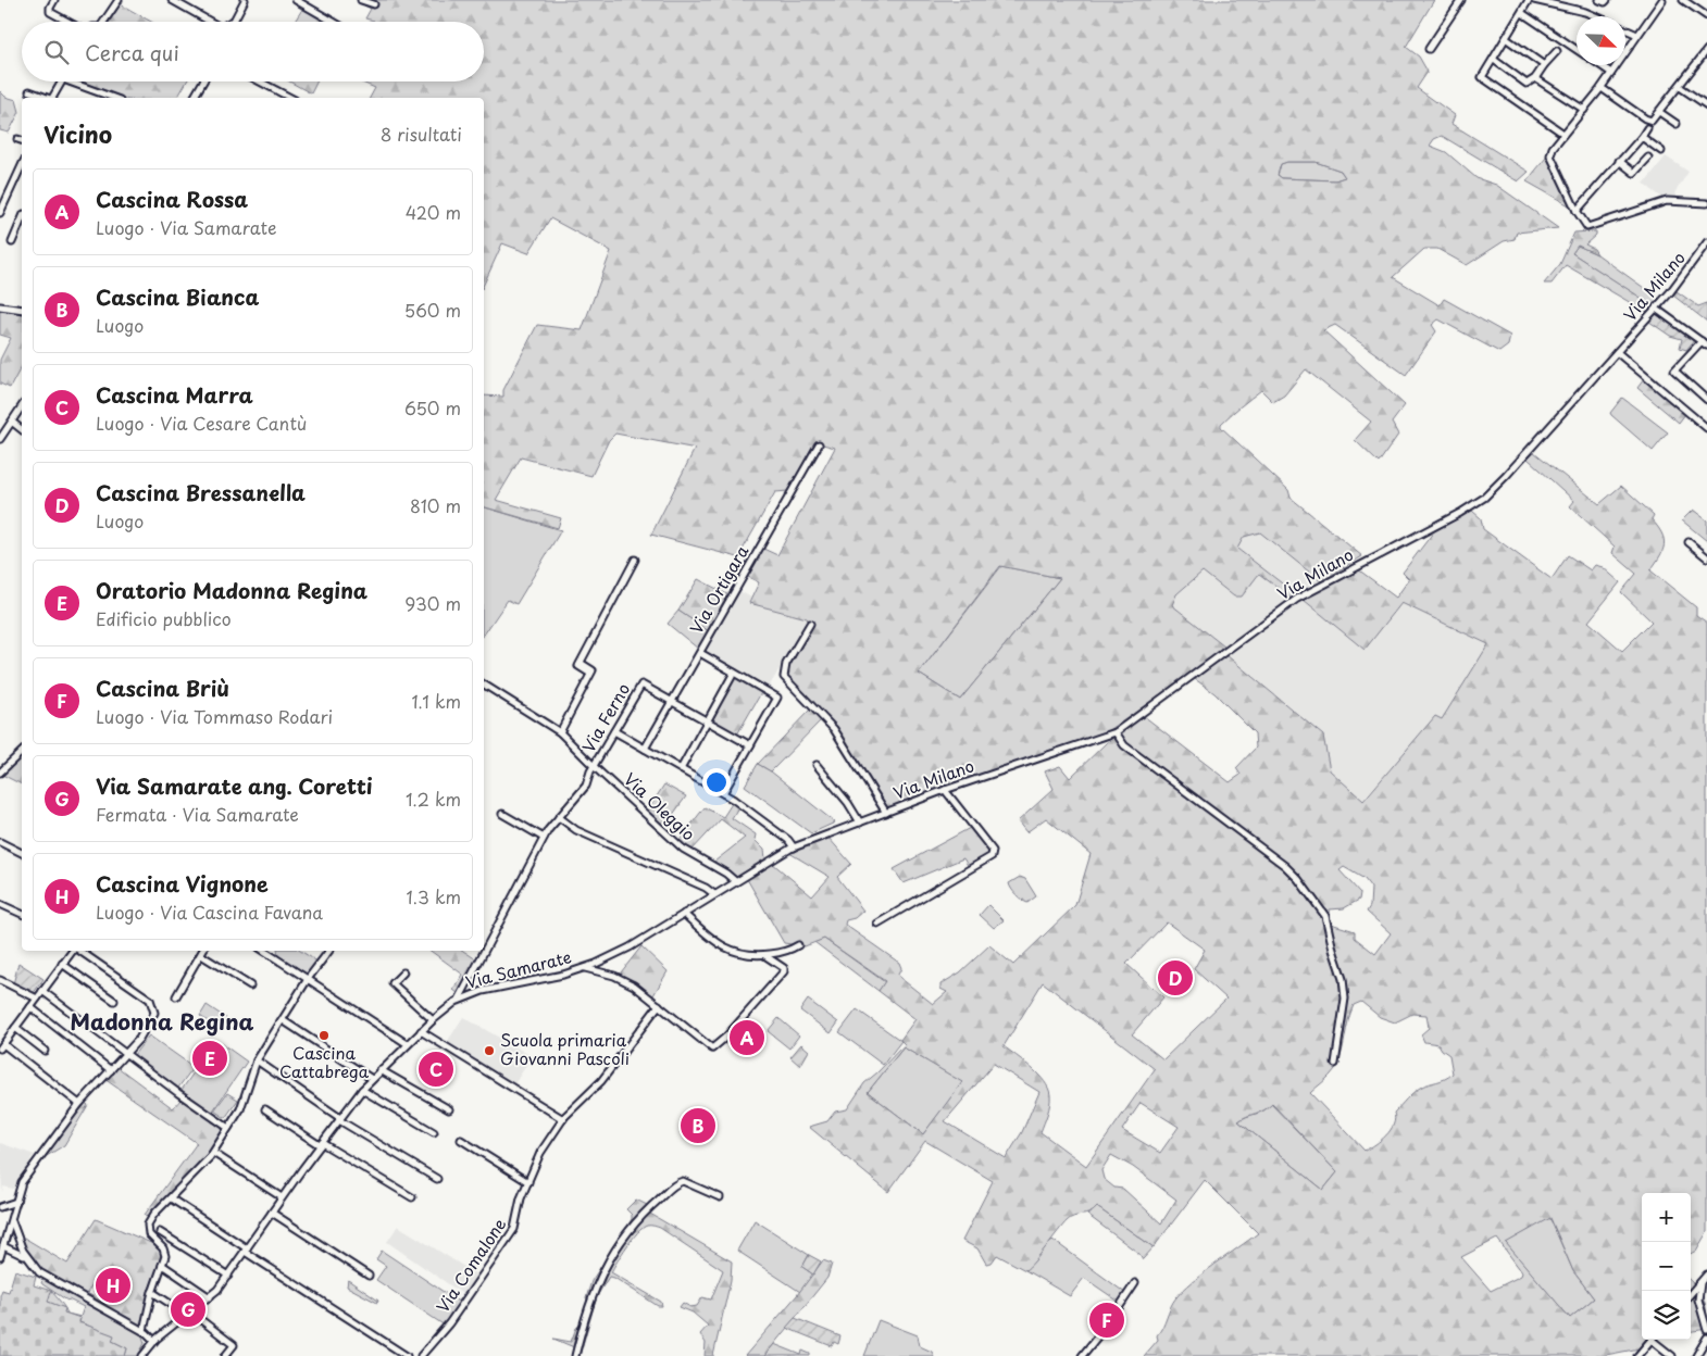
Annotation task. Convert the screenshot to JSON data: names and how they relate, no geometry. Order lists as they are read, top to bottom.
{
  "streets": {
    "street": [
      "Via Milano",
      "Via Ortigara",
      "Via Ferno",
      "Via Oleggio",
      "Via Samarate",
      "Via Comalone"
    ]
  },
  "crossings": [
    ["Via Milano", "Via Samarate"],
    ["Via Ortigara", "Via Ferno"],
    ["Via Ferno", "Via Oleggio"],
    ["Via Ferno", "Via Samarate"],
    ["Via Oleggio", "Via Samarate"],
    ["Via Samarate", "Via Comalone"]
  ],
  "districts": ["Madonna Regina"],
  "places": ["Cascina Cattabrega", "Scuola primaria Giovanni Pascoli"],
  "north": "bottom right",
  "page": {
    "search": "Cerca qui",
    "heading": ["Vicino", "8 risultati"],
    "list": [
      {
        "mark": "A",
        "name": "Cascina Rossa",
        "note": "Luogo · Via Samarate",
        "value": "420 m"
      },
      {
        "mark": "B",
        "name": "Cascina Bianca",
        "note": "Luogo",
        "value": "560 m"
      },
      {
        "mark": "C",
        "name": "Cascina Marra",
        "note": "Luogo · Via Cesare Cantù",
        "value": "650 m"
      },
      {
        "mark": "D",
        "name": "Cascina Bressanella",
        "note": "Luogo",
        "value": "810 m"
      },
      {
        "mark": "E",
        "name": "Oratorio Madonna Regina",
        "note": "Edificio pubblico",
        "value": "930 m"
      },
      {
        "mark": "F",
        "name": "Cascina Briù",
        "note": "Luogo · Via Tommaso Rodari",
        "value": "1.1 km"
      },
      {
        "mark": "G",
        "name": "Via Samarate ang. Coretti",
        "note": "Fermata · Via Samarate",
        "value": "1.2 km"
      },
      {
        "mark": "H",
        "name": "Cascina Vignone",
        "note": "Luogo · Via Cascina Favana",
        "value": "1.3 km"
      }
    ],
    "pins": [
      "D",
      "A",
      "E",
      "C",
      "B",
      "H",
      "G",
      "F"
    ],
    "map_buttons": ["+", "−"]
  }
}
